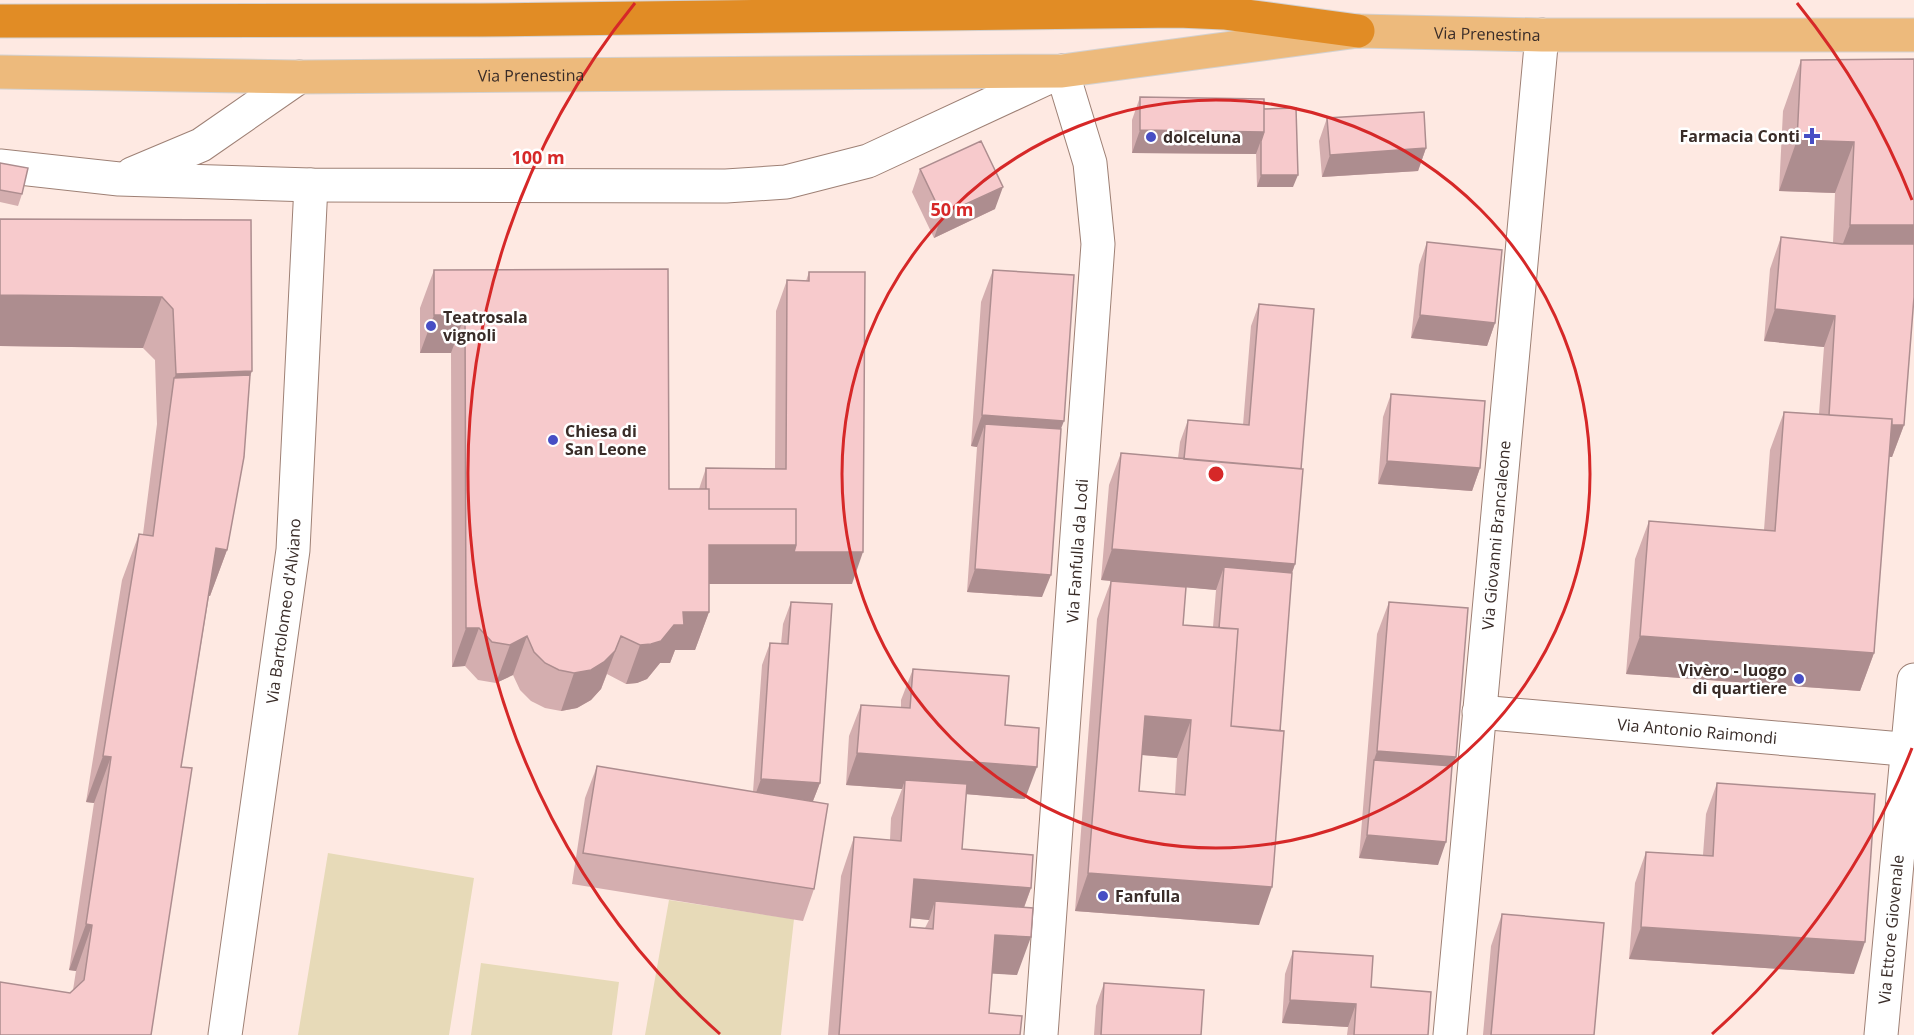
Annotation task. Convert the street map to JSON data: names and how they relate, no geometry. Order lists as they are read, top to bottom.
{
  "streets": {
    "main road": ["Via Prenestina"],
    "street": [
      "Via Giovanni Brancaleone",
      "Via Fanfulla da Lodi",
      "Via Bartolomeo d'Alviano",
      "Via Antonio Raimondi",
      "Via Ettore Giovenale"
    ]
  },
  "crossings": [
    ["Via Prenestina", "Via Giovanni Brancaleone"],
    ["Via Prenestina", "Via Fanfulla da Lodi"],
    ["Via Prenestina", "Via Bartolomeo d'Alviano"],
    ["Via Giovanni Brancaleone", "Via Antonio Raimondi"],
    ["Via Antonio Raimondi", "Via Ettore Giovenale"]
  ],
  "places": {
    "health": ["Farmacia Conti"],
    "other": [
      "dolceluna",
      "Teatrosala vignoli",
      "Chiesa di San Leone",
      "Vivèro - luogo di quartiere",
      "Fanfulla"
    ]
  },
  "rings": ["100 m", "50 m"]
}
